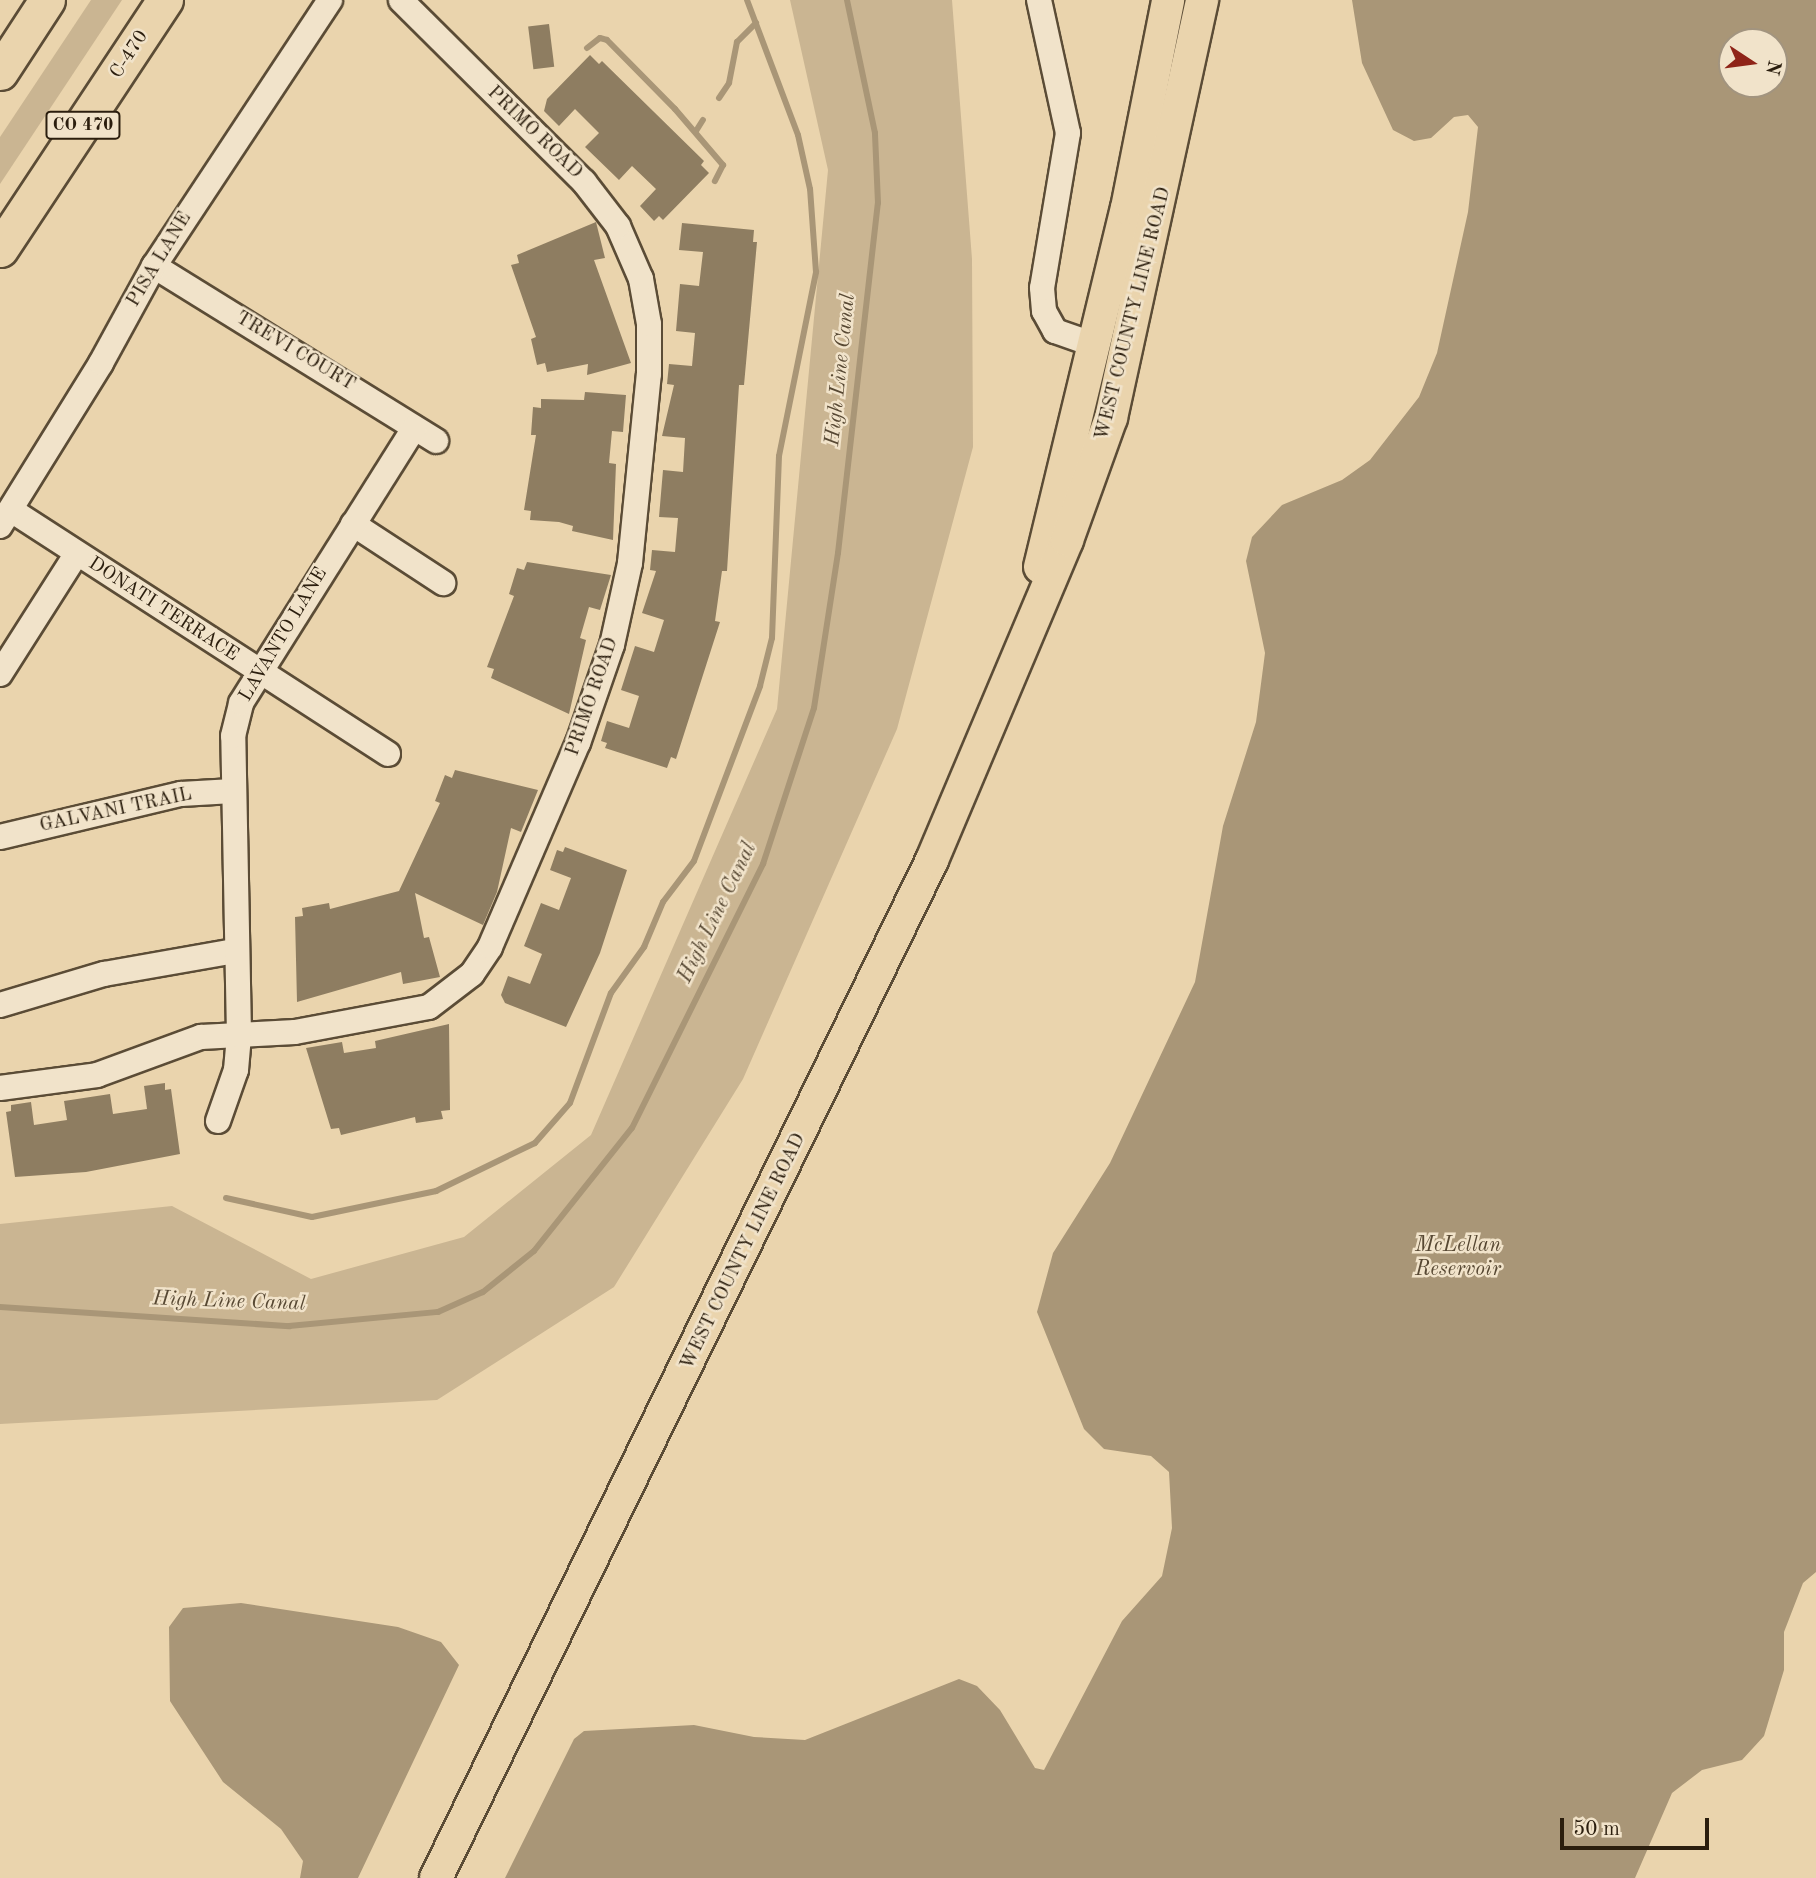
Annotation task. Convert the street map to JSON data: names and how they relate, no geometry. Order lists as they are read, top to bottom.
{
  "streets": {
    "highway": ["C-470", "CO 470"],
    "main road": ["WEST COUNTY LINE ROAD"],
    "street": [
      "PRIMO ROAD",
      "PISA LANE",
      "TREVI COURT",
      "DONATI TERRACE",
      "LAVANTO LANE",
      "GALVANI TRAIL"
    ]
  },
  "crossings": [
    ["PRIMO ROAD", "LAVANTO LANE"],
    ["PISA LANE", "TREVI COURT"],
    ["PISA LANE", "DONATI TERRACE"],
    ["TREVI COURT", "LAVANTO LANE"],
    ["DONATI TERRACE", "LAVANTO LANE"],
    ["LAVANTO LANE", "GALVANI TRAIL"]
  ],
  "water": ["High Line Canal", "McLellan Reservoir"],
  "scale_bar": "50 m",
  "north": "right"
}
